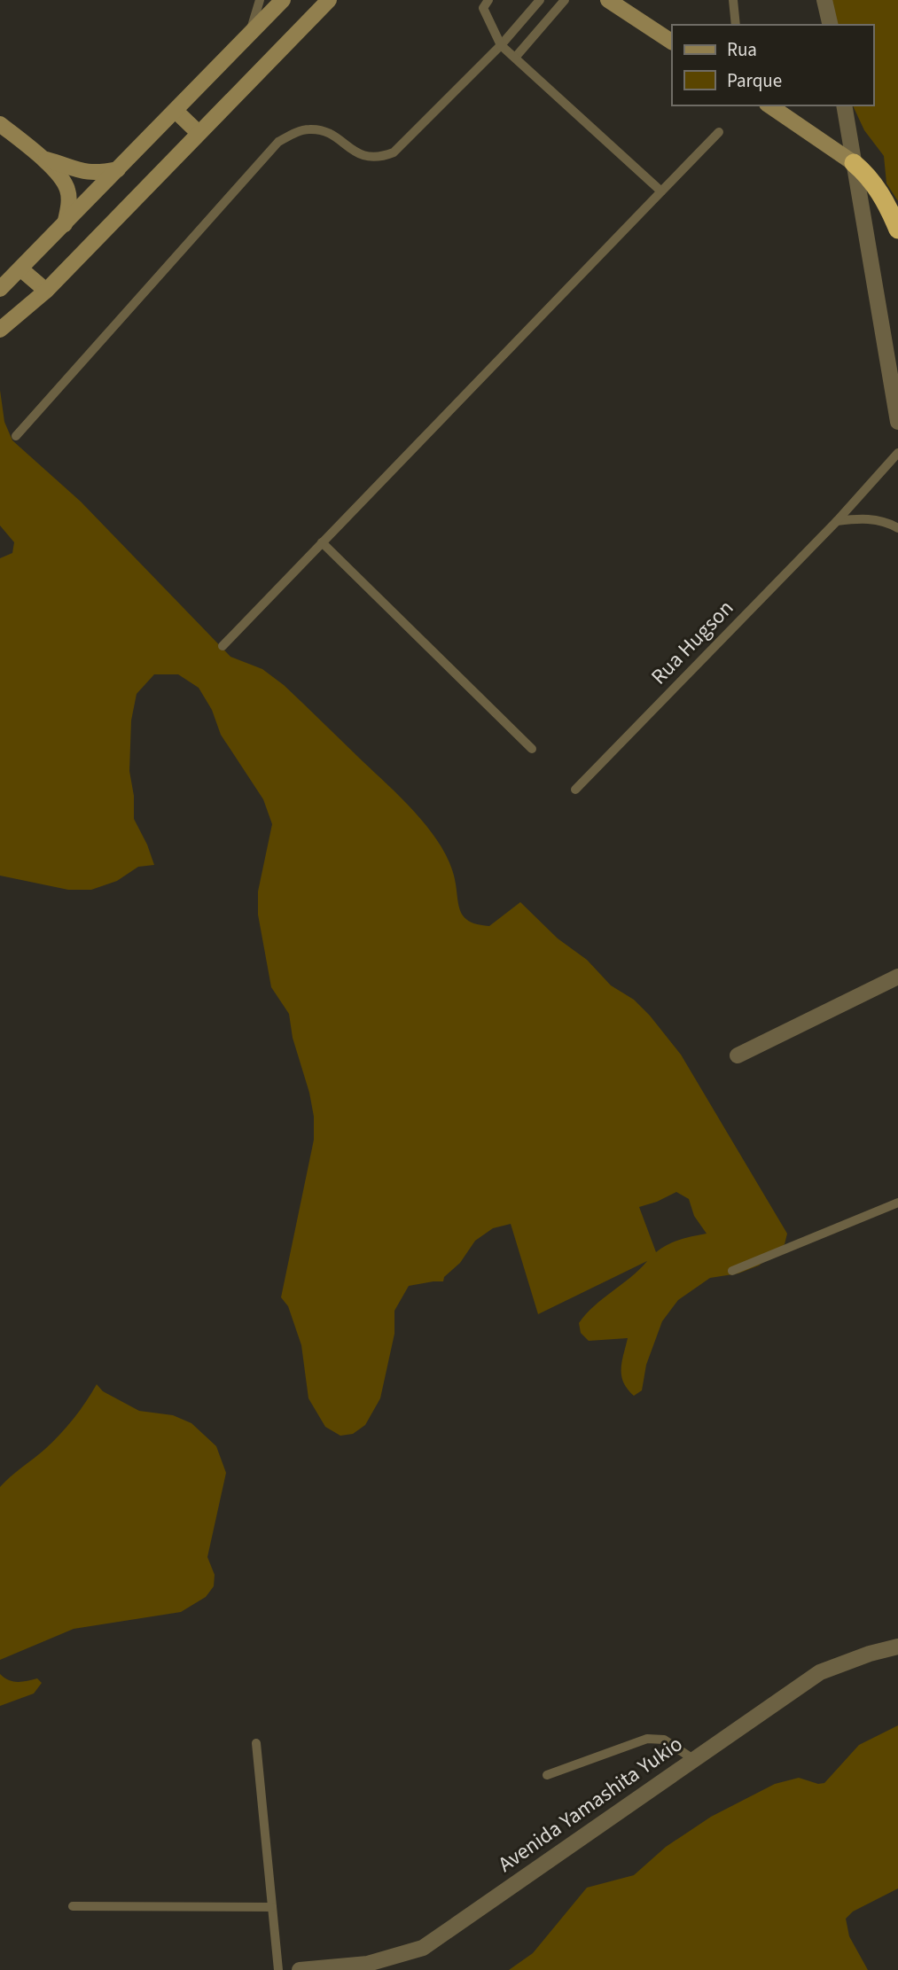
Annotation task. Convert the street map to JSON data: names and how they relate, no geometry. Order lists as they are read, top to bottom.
{
  "streets": {
    "street": ["Avenida Yamashita Yukio"],
    "lane": ["Rua Hugson"]
  },
  "legend": ["Rua", "Parque"]
}
